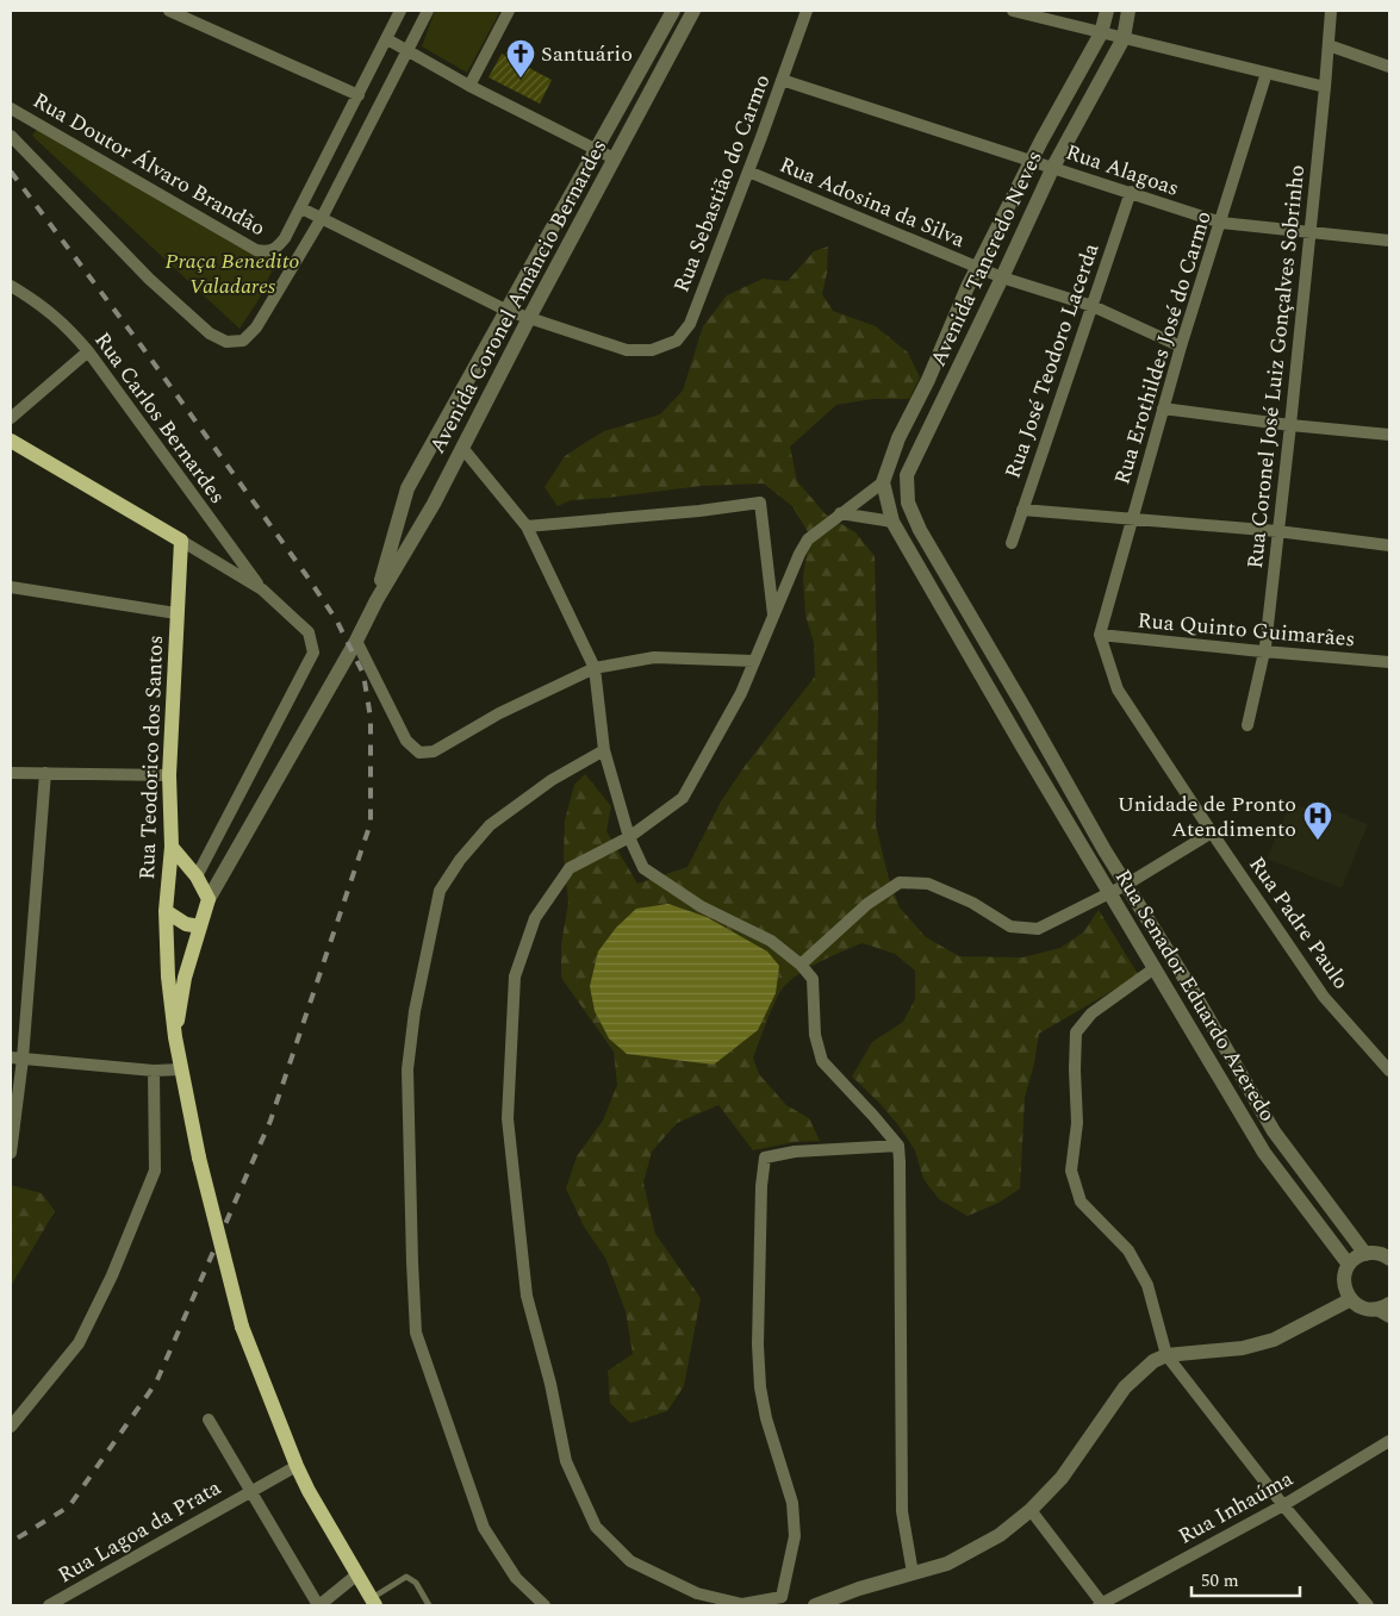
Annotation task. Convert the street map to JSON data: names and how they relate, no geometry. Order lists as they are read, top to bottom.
{
  "streets": {
    "main road": ["Avenida Coronel Amâncio Bernardes", "Rua Teodorico dos Santos"],
    "street": [
      "Rua Doutor Álvaro Brandão",
      "Rua Alagoas",
      "Rua Sebastião do Carmo",
      "Rua Adosina da Silva",
      "Avenida Tancredo Neves",
      "Rua Erothildes José do Carmo",
      "Rua José Teodoro Lacerda",
      "Rua Coronel José Luiz Gonçalves Sobrinho",
      "Rua Carlos Bernardes",
      "Rua Quinto Guimarães",
      "Rua Padre Paulo",
      "Rua Senador Eduardo Azeredo",
      "Rua Inhaúma",
      "Rua Lagoa da Prata"
    ]
  },
  "crossings": [
    ["Rua Alagoas", "Rua Sebastião do Carmo"],
    ["Rua Alagoas", "Avenida Tancredo Neves"],
    ["Rua Alagoas", "Rua Erothildes José do Carmo"],
    ["Rua Alagoas", "Rua José Teodoro Lacerda"],
    ["Rua Alagoas", "Rua Coronel José Luiz Gonçalves Sobrinho"],
    ["Rua Sebastião do Carmo", "Rua Adosina da Silva"],
    ["Rua Sebastião do Carmo", "Avenida Coronel Amâncio Bernardes"],
    ["Rua Adosina da Silva", "Avenida Tancredo Neves"],
    ["Rua Adosina da Silva", "Rua Erothildes José do Carmo"],
    ["Rua Adosina da Silva", "Rua José Teodoro Lacerda"],
    ["Avenida Tancredo Neves", "Rua Senador Eduardo Azeredo"],
    ["Avenida Coronel Amâncio Bernardes", "Rua Teodorico dos Santos"],
    ["Rua Erothildes José do Carmo", "Rua Quinto Guimarães"],
    ["Rua Erothildes José do Carmo", "Rua Padre Paulo"],
    ["Rua Coronel José Luiz Gonçalves Sobrinho", "Rua Quinto Guimarães"],
    ["Rua Quinto Guimarães", "Rua Padre Paulo"],
    ["Rua Teodorico dos Santos", "Rua Lagoa da Prata"]
  ],
  "parks": ["Praça Benedito Valadares"],
  "places": {
    "church": ["Santuário"],
    "hospital": ["Unidade de Pronto Atendimento"]
  },
  "scale_bar": "50 m"
}
